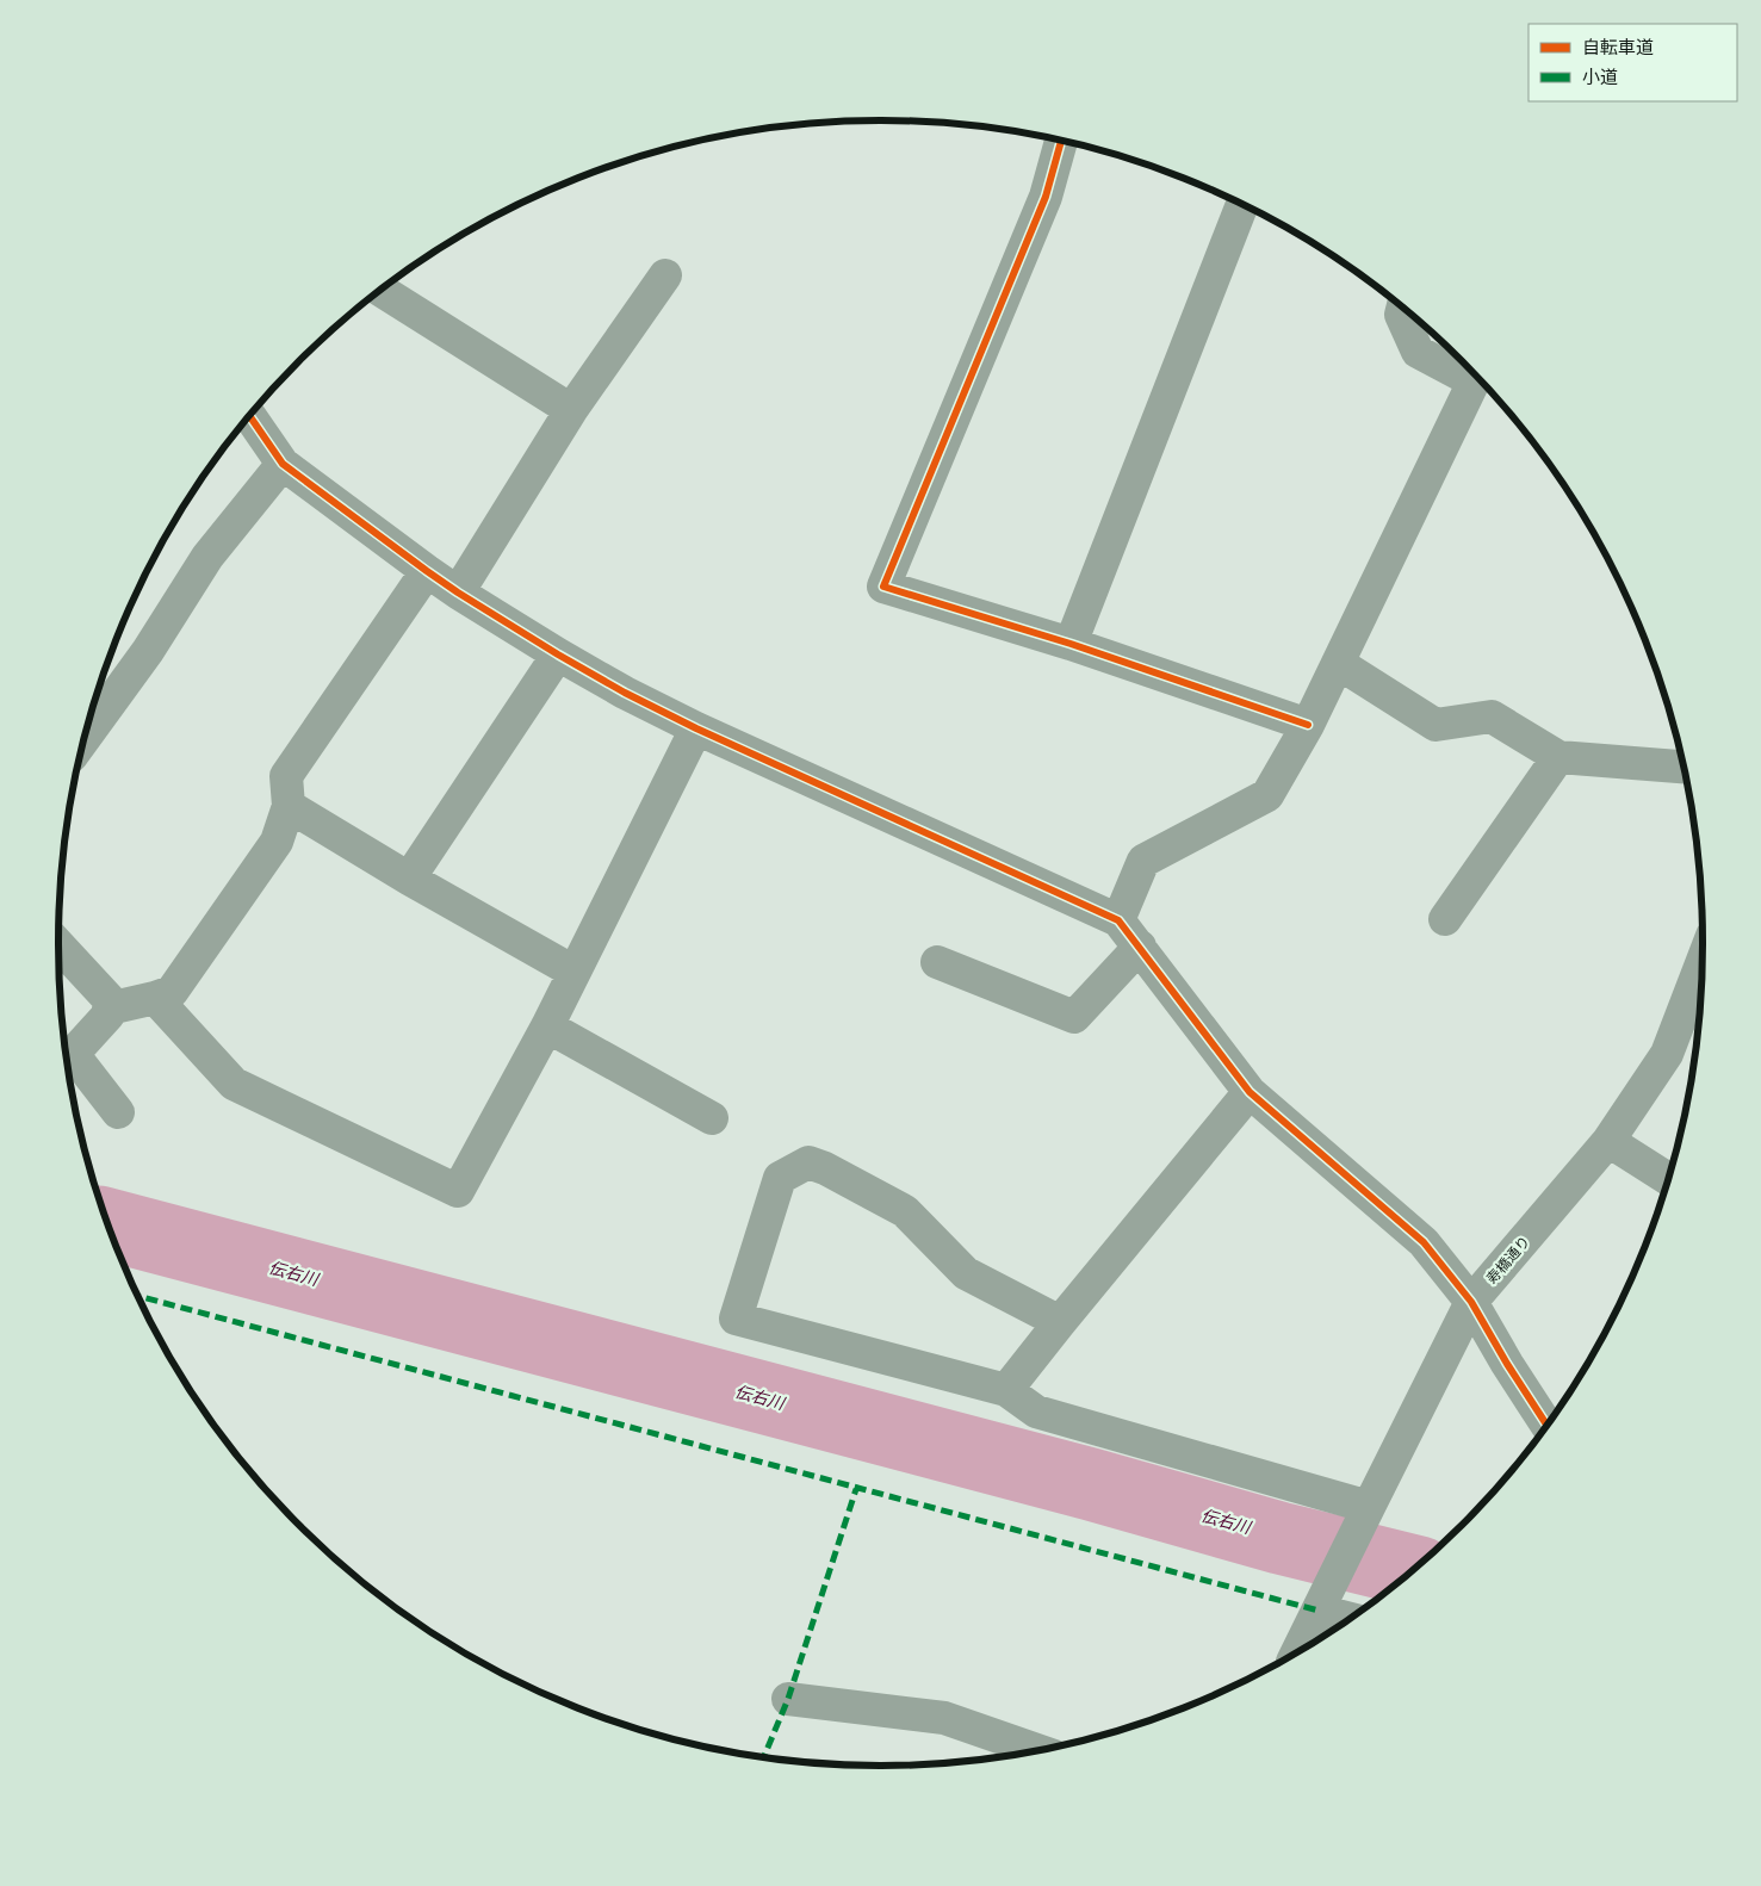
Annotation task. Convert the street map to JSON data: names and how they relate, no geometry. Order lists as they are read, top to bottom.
{
  "streets": {
    "street": ["寿橋通り"]
  },
  "water": ["伝右川"],
  "legend": ["自転車道", "小道"]
}
